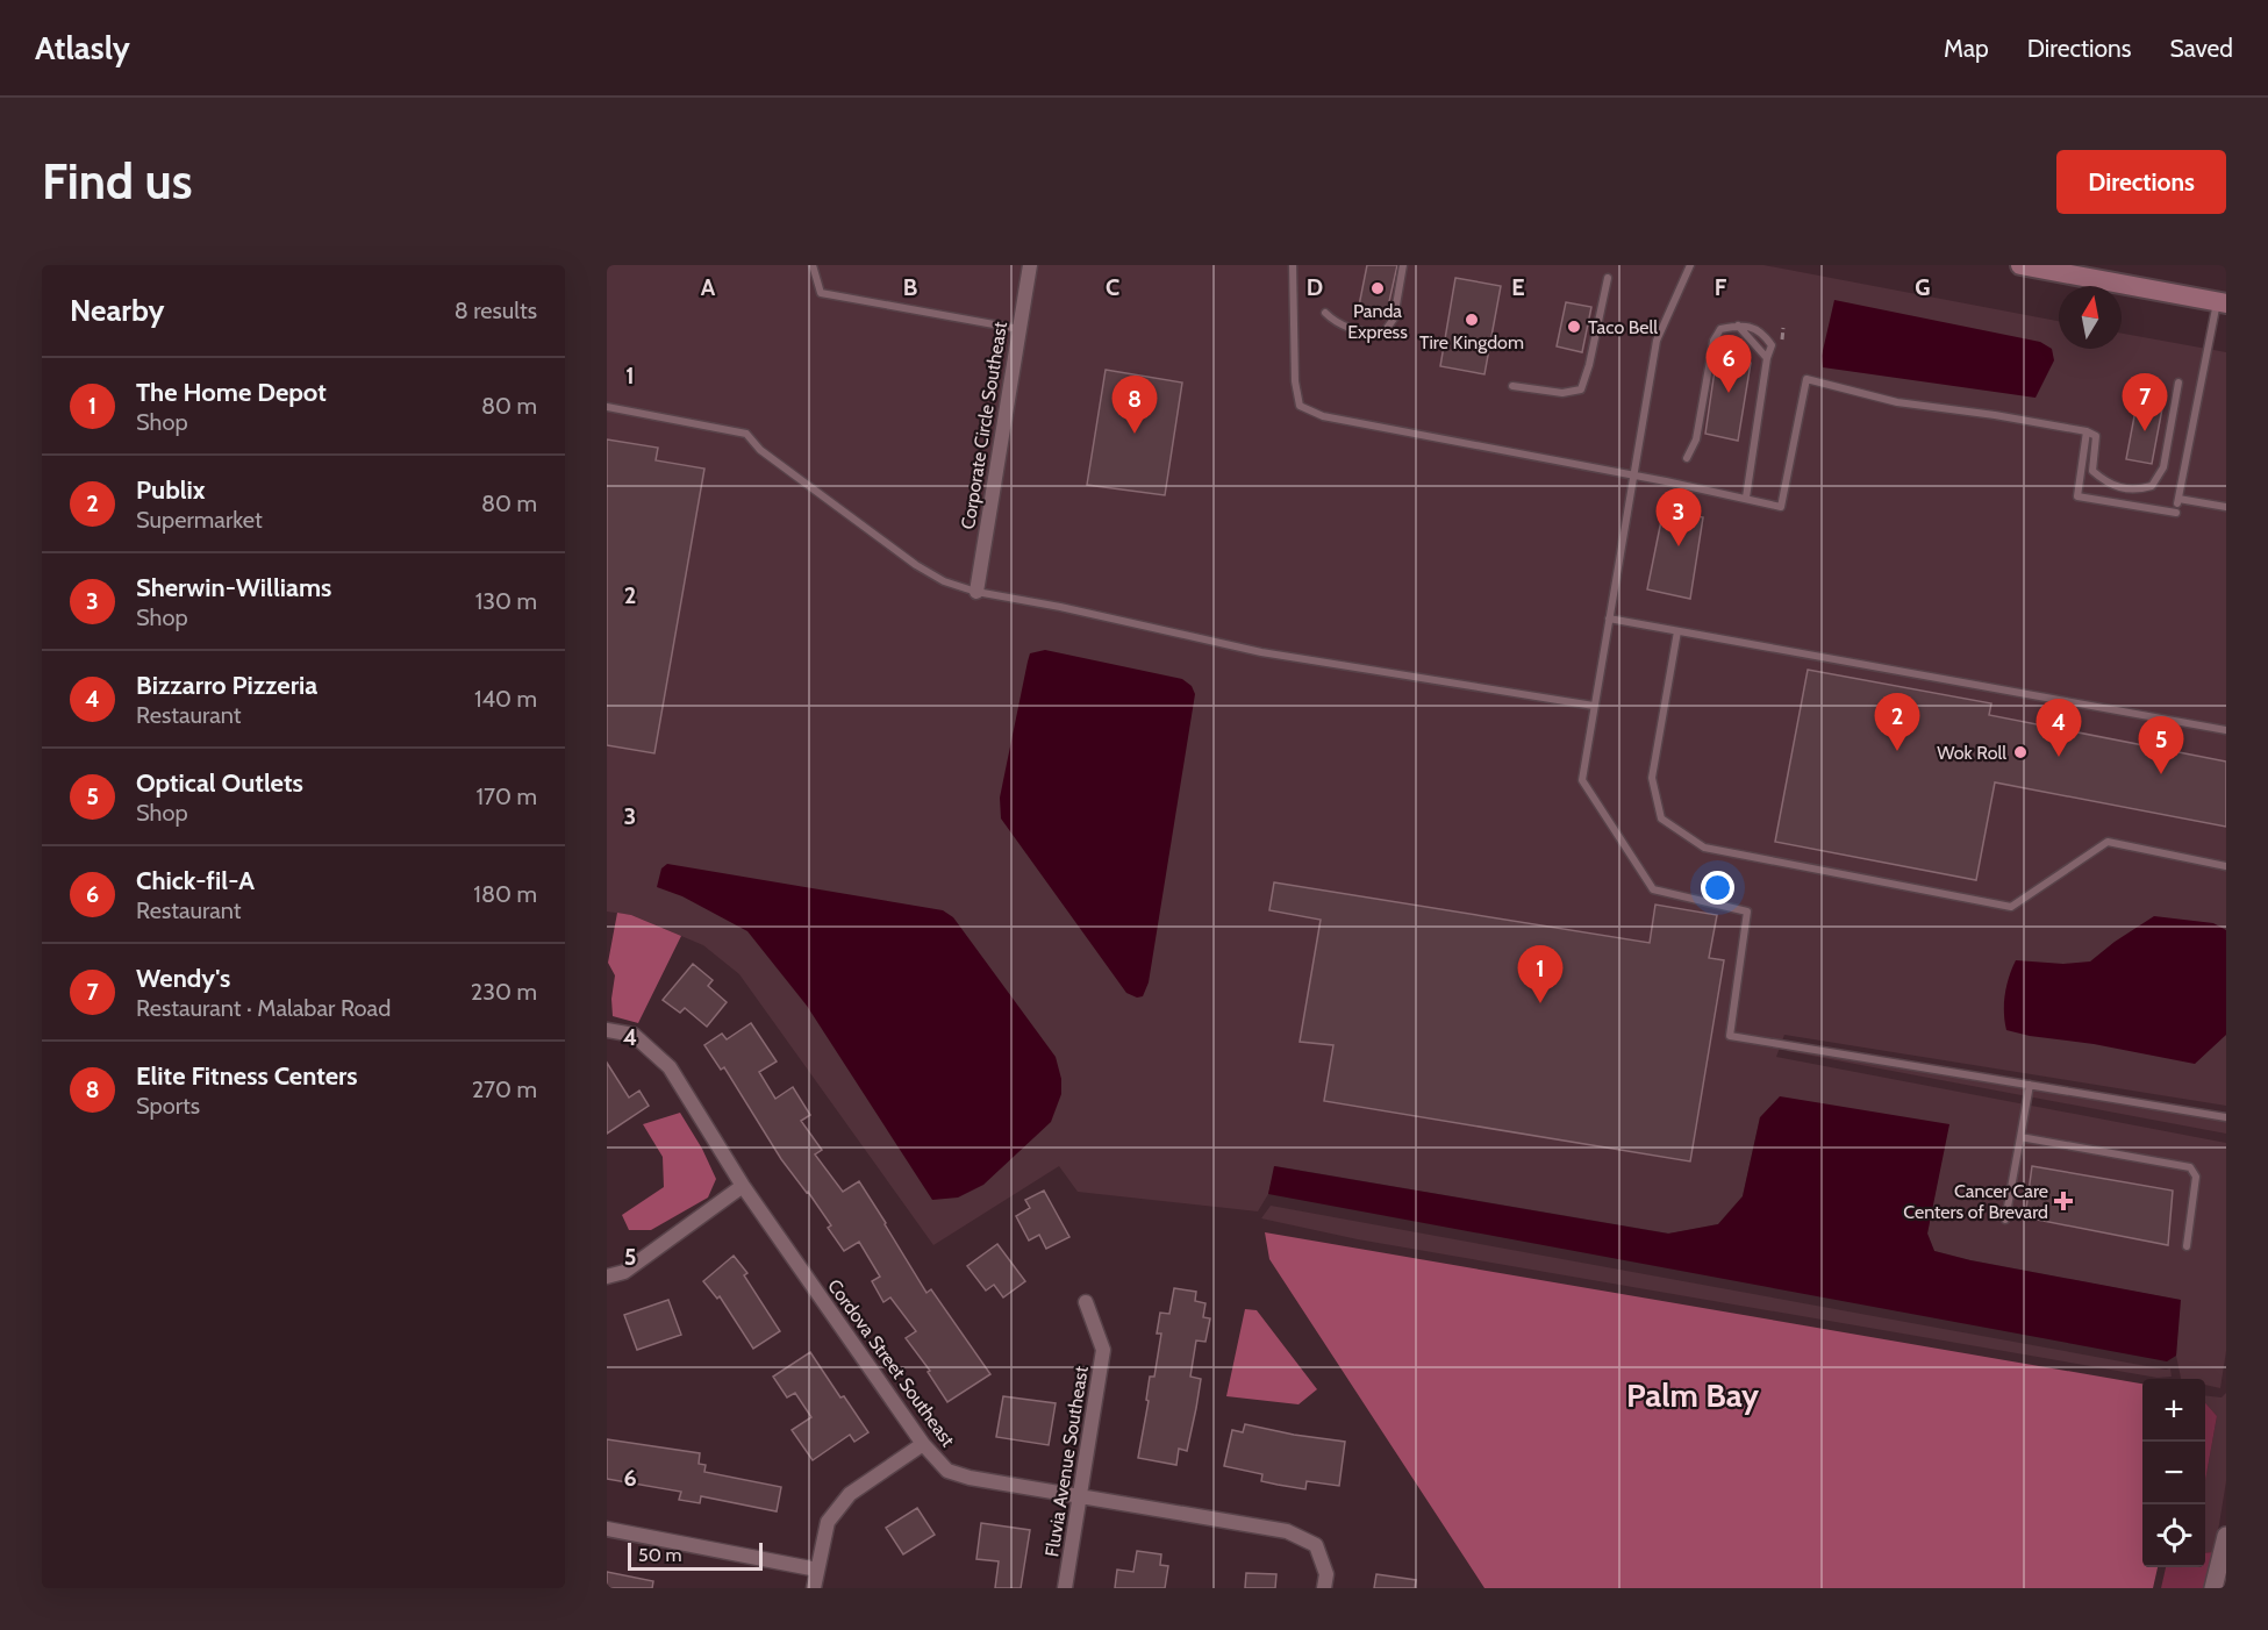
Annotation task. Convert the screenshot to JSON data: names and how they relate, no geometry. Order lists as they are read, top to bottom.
{
  "streets": {
    "street": ["Corporate Circle Southeast", "Cordova Street Southeast", "Fluvia Avenue Southeast"]
  },
  "crossings": [
    ["Cordova Street Southeast", "Fluvia Avenue Southeast"]
  ],
  "districts": ["Palm Bay"],
  "places": {
    "other": [
      "Panda Express",
      "Tire Kingdom",
      "Taco Bell",
      "Wok Roll"
    ],
    "health": ["Cancer Care Centers of Brevard"]
  },
  "scale_bar": "50 m",
  "north": "top",
  "page": {
    "header": "Atlasly",
    "nav": ["Map", "Directions", "Saved"],
    "buttons": "Directions",
    "title": "Find us",
    "heading": ["Nearby", "8 results"],
    "pins": [
      "6",
      "7",
      "8",
      "3",
      "2",
      "4",
      "5",
      "1"
    ],
    "list": [
      {
        "mark": "1",
        "name": "The Home Depot",
        "note": "Shop",
        "value": "80 m"
      },
      {
        "mark": "2",
        "name": "Publix",
        "note": "Supermarket",
        "value": "80 m"
      },
      {
        "mark": "3",
        "name": "Sherwin-Williams",
        "note": "Shop",
        "value": "130 m"
      },
      {
        "mark": "4",
        "name": "Bizzarro Pizzeria",
        "note": "Restaurant",
        "value": "140 m"
      },
      {
        "mark": "5",
        "name": "Optical Outlets",
        "note": "Shop",
        "value": "170 m"
      },
      {
        "mark": "6",
        "name": "Chick-fil-A",
        "note": "Restaurant",
        "value": "180 m"
      },
      {
        "mark": "7",
        "name": "Wendy's",
        "note": "Restaurant · Malabar Road",
        "value": "230 m"
      },
      {
        "mark": "8",
        "name": "Elite Fitness Centers",
        "note": "Sports",
        "value": "270 m"
      }
    ],
    "map_buttons": ["+", "−"],
    "scale": "50 m"
  },
  "grid": {
    "columns": [
      "A",
      "B",
      "C",
      "D",
      "E",
      "F",
      "G"
    ],
    "rows": [
      "1",
      "2",
      "3",
      "4",
      "5",
      "6"
    ]
  }
}
